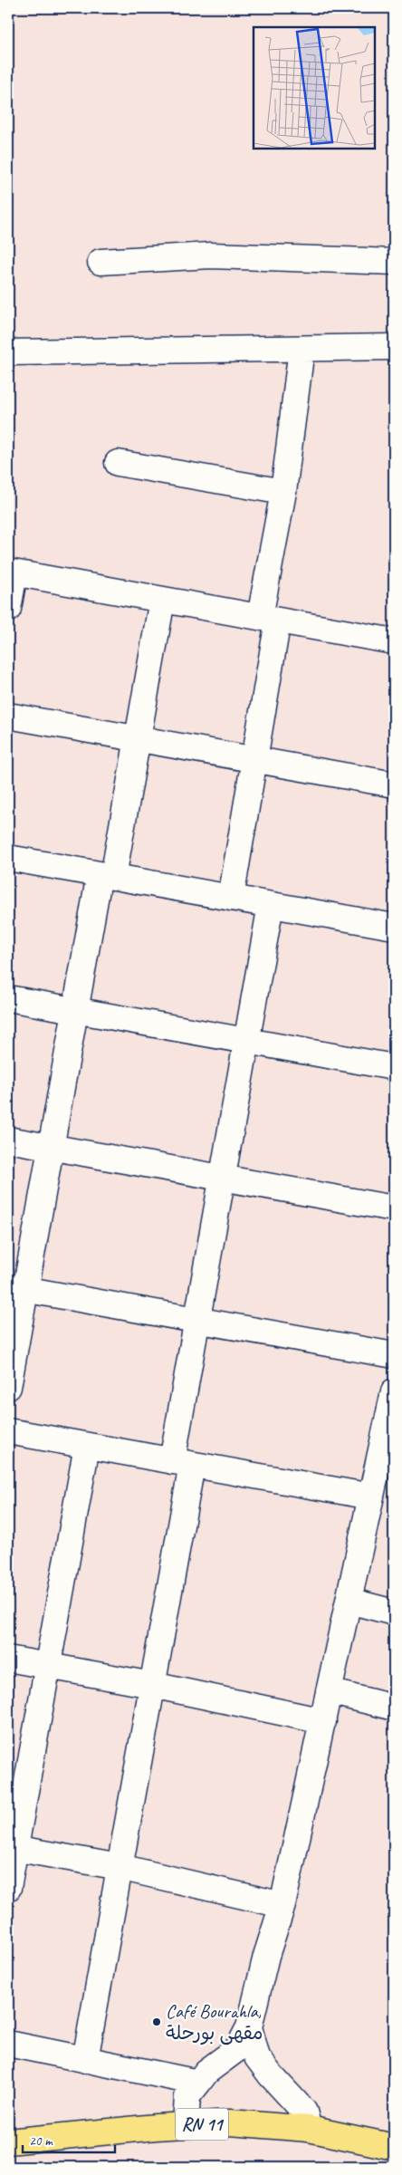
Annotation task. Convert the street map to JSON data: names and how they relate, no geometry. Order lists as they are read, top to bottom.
{
  "streets": {
    "main road": ["RN 11"]
  },
  "places": ["Café Bourahla, مقهى بورحلة"],
  "scale_bar": "20 m"
}
